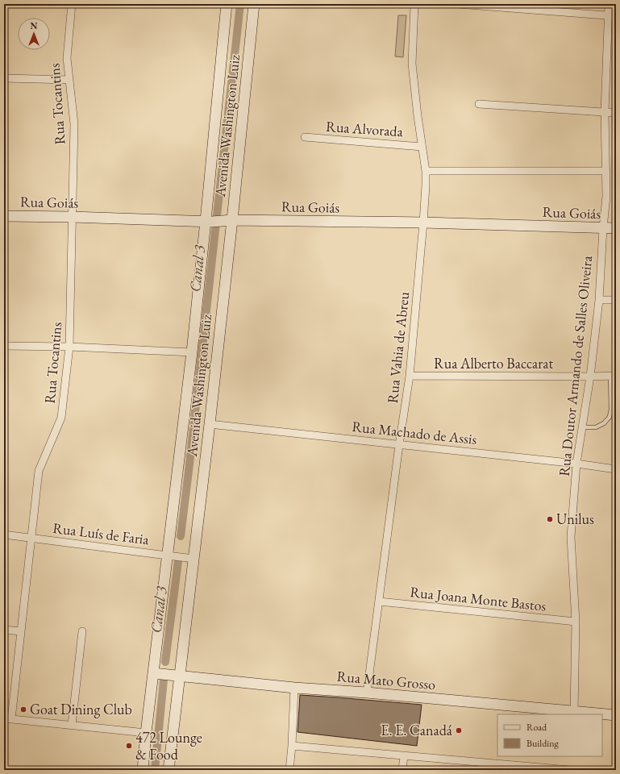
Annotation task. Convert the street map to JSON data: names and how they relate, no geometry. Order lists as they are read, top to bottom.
{
  "streets": {
    "main road": ["Avenida Washington Luiz", "Rua Goiás", "Rua Mato Grosso"],
    "street": [
      "Rua Tocantins",
      "Rua Alvorada",
      "Rua Vahia de Abreu",
      "Rua Alberto Baccarat",
      "Rua Doutor Armando de Salles Oliveira",
      "Rua Machado de Assis",
      "Rua Luís de Faria",
      "Rua Joana Monte Bastos"
    ]
  },
  "crossings": [
    ["Rua Tocantins", "Rua Goiás"],
    ["Rua Tocantins", "Rua Luís de Faria"],
    ["Avenida Washington Luiz", "Rua Goiás"],
    ["Avenida Washington Luiz", "Rua Machado de Assis"],
    ["Avenida Washington Luiz", "Rua Luís de Faria"],
    ["Avenida Washington Luiz", "Rua Mato Grosso"],
    ["Rua Alvorada", "Rua Vahia de Abreu"],
    ["Rua Goiás", "Rua Vahia de Abreu"],
    ["Rua Goiás", "Rua Doutor Armando de Salles Oliveira"],
    ["Rua Vahia de Abreu", "Rua Alberto Baccarat"],
    ["Rua Vahia de Abreu", "Rua Machado de Assis"],
    ["Rua Vahia de Abreu", "Rua Joana Monte Bastos"],
    ["Rua Vahia de Abreu", "Rua Mato Grosso"],
    ["Rua Alberto Baccarat", "Rua Doutor Armando de Salles Oliveira"],
    ["Rua Doutor Armando de Salles Oliveira", "Rua Machado de Assis"],
    ["Rua Doutor Armando de Salles Oliveira", "Rua Joana Monte Bastos"],
    ["Rua Doutor Armando de Salles Oliveira", "Rua Mato Grosso"]
  ],
  "water": ["Canal 3"],
  "places": [
    "Unilus",
    "Goat Dining Club",
    "E. E. Canadá",
    "472 Lounge & Food"
  ],
  "legend": ["Road", "Building"],
  "north": "top"
}
